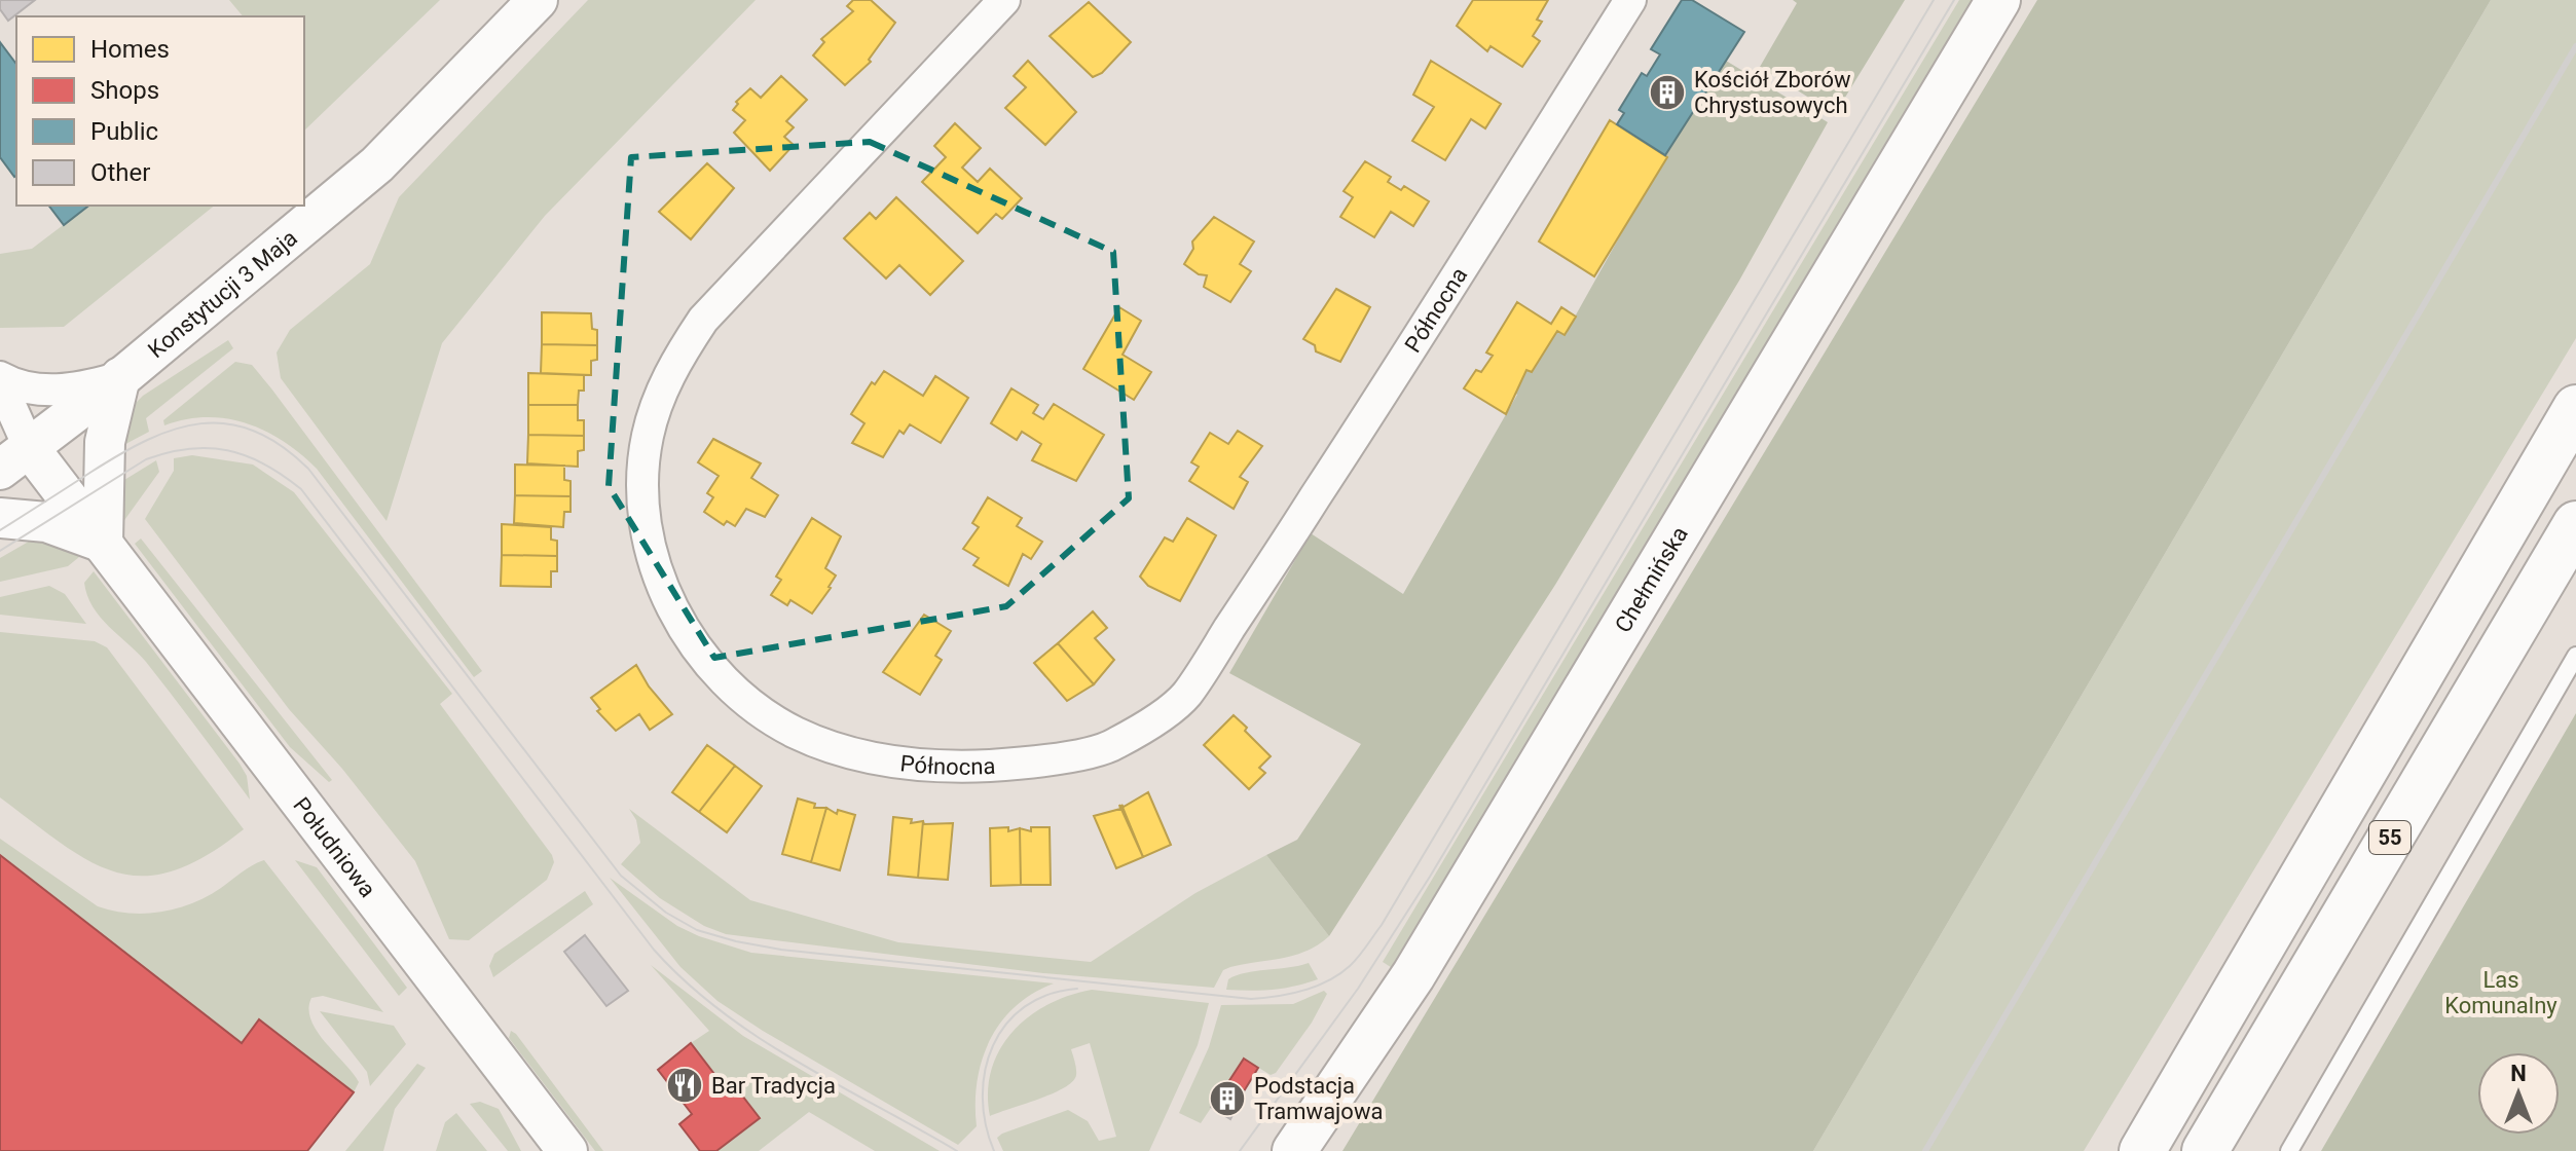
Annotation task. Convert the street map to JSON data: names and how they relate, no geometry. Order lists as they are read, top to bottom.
{
  "streets": {
    "main road": ["Chełmińska", "55"],
    "street": ["Konstytucji 3 Maja", "Północna", "Południowa"]
  },
  "crossings": [
    ["Konstytucji 3 Maja", "Południowa"]
  ],
  "parks": ["Las Komunalny"],
  "places": {
    "building": ["Kościół Zborów Chrystusowych", "Podstacja Tramwajowa"],
    "restaurant": ["Bar Tradycja"]
  },
  "legend": [
    "Homes",
    "Shops",
    "Public",
    "Other"
  ],
  "north": "top"
}
